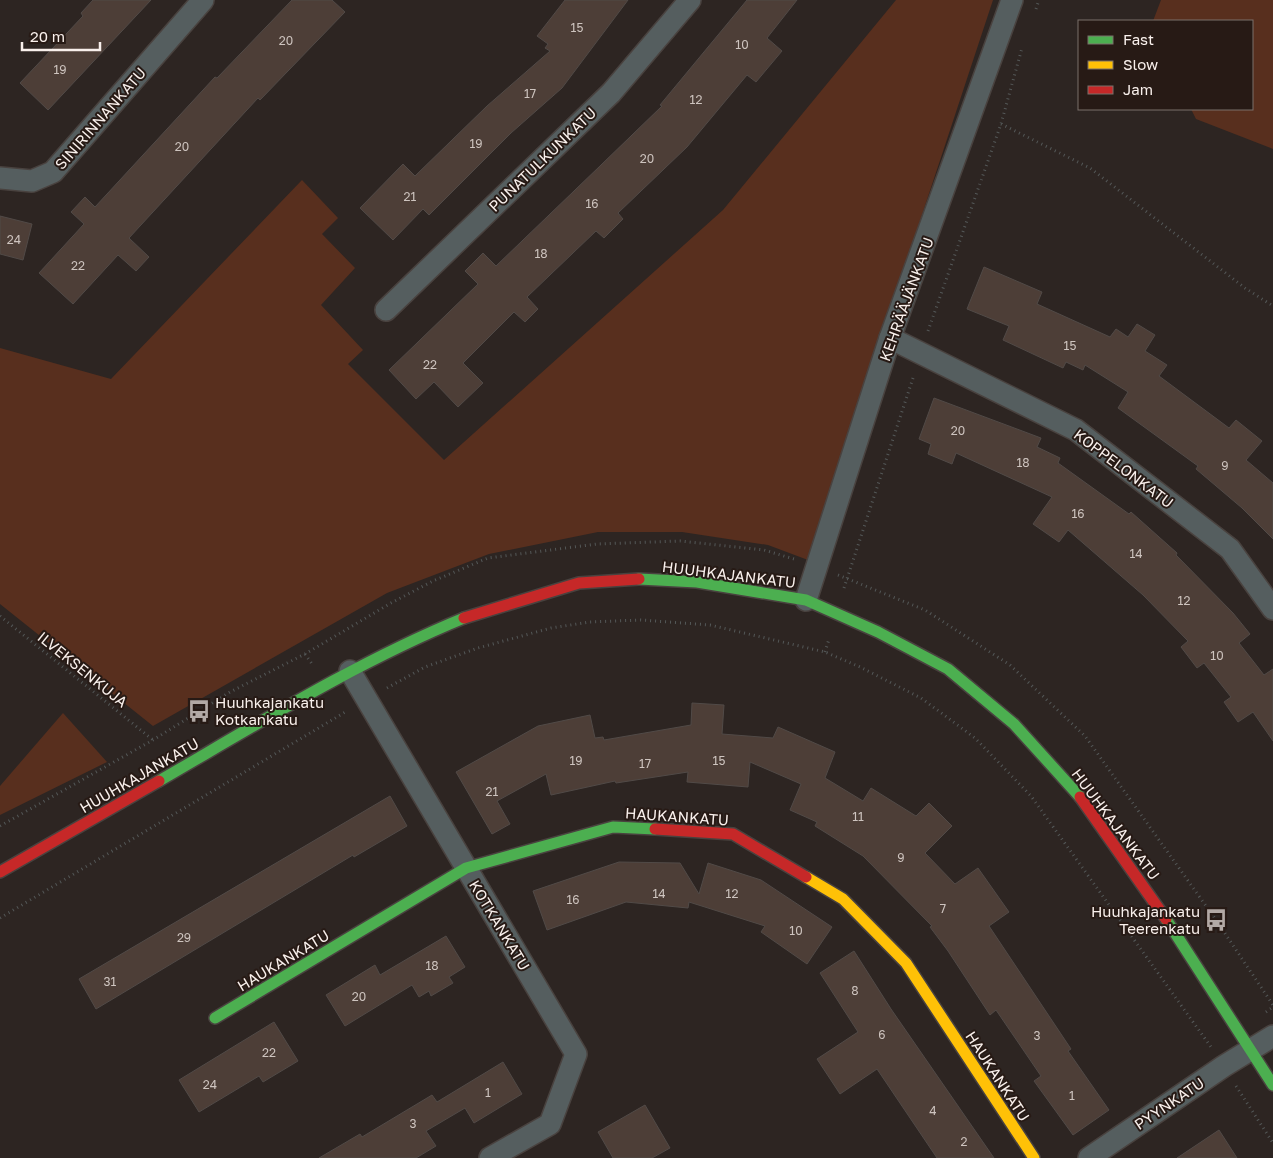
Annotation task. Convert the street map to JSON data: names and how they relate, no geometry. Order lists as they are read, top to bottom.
{
  "streets": {
    "street": [
      "SINIRINNANKATU",
      "PUNATULKUNKATU",
      "KEHRÄÄJÄNKATU",
      "KOPPELONKATU",
      "HUUHKAJANKATU",
      "HAUKANKATU",
      "KOTKANKATU",
      "PYYNKATU"
    ],
    "path": ["ILVEKSENKUJA"]
  },
  "crossings": [
    ["KEHRÄÄJÄNKATU", "KOPPELONKATU"],
    ["KEHRÄÄJÄNKATU", "HUUHKAJANKATU"],
    ["HUUHKAJANKATU", "KOTKANKATU"],
    ["HUUHKAJANKATU", "PYYNKATU"],
    ["HAUKANKATU", "KOTKANKATU"]
  ],
  "places": {
    "bus stop": ["Huuhkajankatu Kotkankatu", "Huuhkajankatu Teerenkatu"]
  },
  "house_numbers": [
    "15",
    "20",
    "10",
    "19",
    "17",
    "12",
    "19",
    "20",
    "20",
    "21",
    "16",
    "24",
    "18",
    "22",
    "15",
    "22",
    "20",
    "18",
    "9",
    "16",
    "14",
    "12",
    "10",
    "19",
    "15",
    "17",
    "21",
    "11",
    "9",
    "14",
    "12",
    "16",
    "7",
    "10",
    "29",
    "18",
    "31",
    "8",
    "20",
    "6",
    "3",
    "22",
    "24",
    "1",
    "1",
    "4",
    "3",
    "2"
  ],
  "legend": ["Fast", "Slow", "Jam"],
  "scale_bar": "20 m"
}
